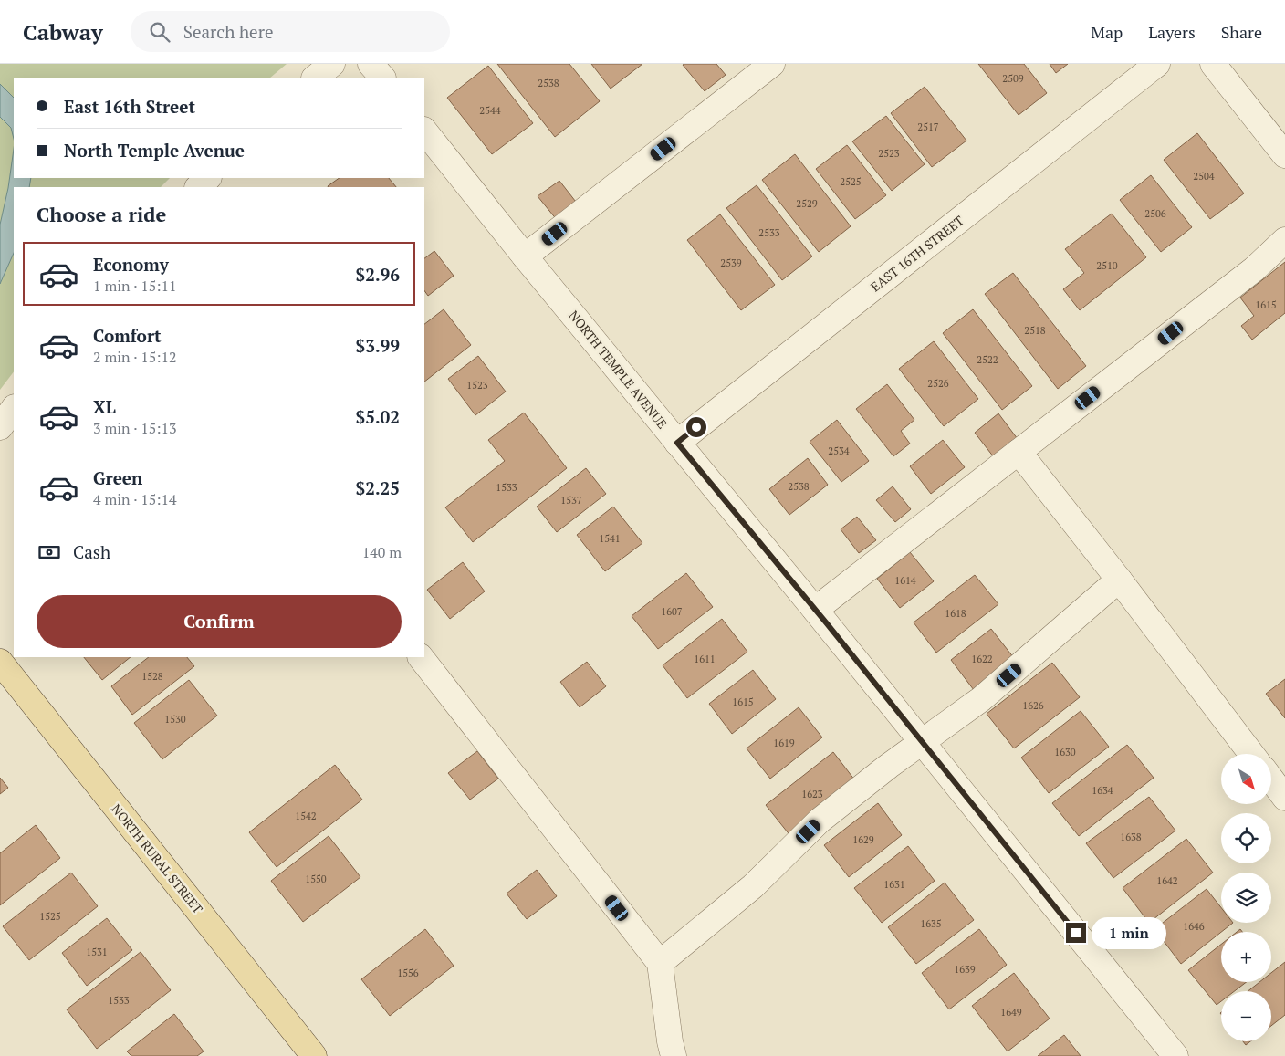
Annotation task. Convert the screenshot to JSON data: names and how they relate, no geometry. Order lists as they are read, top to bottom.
{
  "streets": {
    "main road": ["NORTH RURAL STREET"],
    "street": ["EAST 16TH STREET", "NORTH TEMPLE AVENUE"]
  },
  "crossings": [
    ["EAST 16TH STREET", "NORTH TEMPLE AVENUE"]
  ],
  "house_numbers": [
    "2509",
    "2538",
    "2544",
    "2517",
    "2523",
    "2504",
    "2525",
    "2529",
    "2506",
    "2533",
    "2539",
    "2510",
    "1615",
    "2518",
    "2522",
    "2526",
    "1523",
    "2534",
    "2538",
    "1533",
    "1537",
    "1541",
    "1614",
    "1607",
    "1618",
    "1611",
    "1622",
    "1528",
    "1615",
    "1626",
    "1530",
    "1619",
    "1630",
    "1634",
    "1623",
    "1542",
    "1638",
    "1629",
    "1550",
    "1642",
    "1631",
    "1525",
    "1635",
    "1646",
    "1531",
    "1639",
    "1556",
    "1533",
    "1649"
  ],
  "north": "bottom right",
  "page": {
    "header": "Cabway",
    "search": "Search here",
    "nav": ["Map", "Layers", "Share"],
    "banner": ["East 16th Street", "North Temple Avenue"],
    "heading": "Choose a ride",
    "list": [
      {
        "name": "Economy",
        "note": "1 min · 15:11",
        "value": "$2.96"
      },
      {
        "name": "Comfort",
        "note": "2 min · 15:12",
        "value": "$3.99"
      },
      {
        "name": "XL",
        "note": "3 min · 15:13",
        "value": "$5.02"
      },
      {
        "name": "Green",
        "note": "4 min · 15:14",
        "value": "$2.25"
      }
    ],
    "pay": ["Cash", "140 m"],
    "buttons": "Confirm",
    "map_buttons": ["+", "−"],
    "bubble": "1 min"
  }
}
